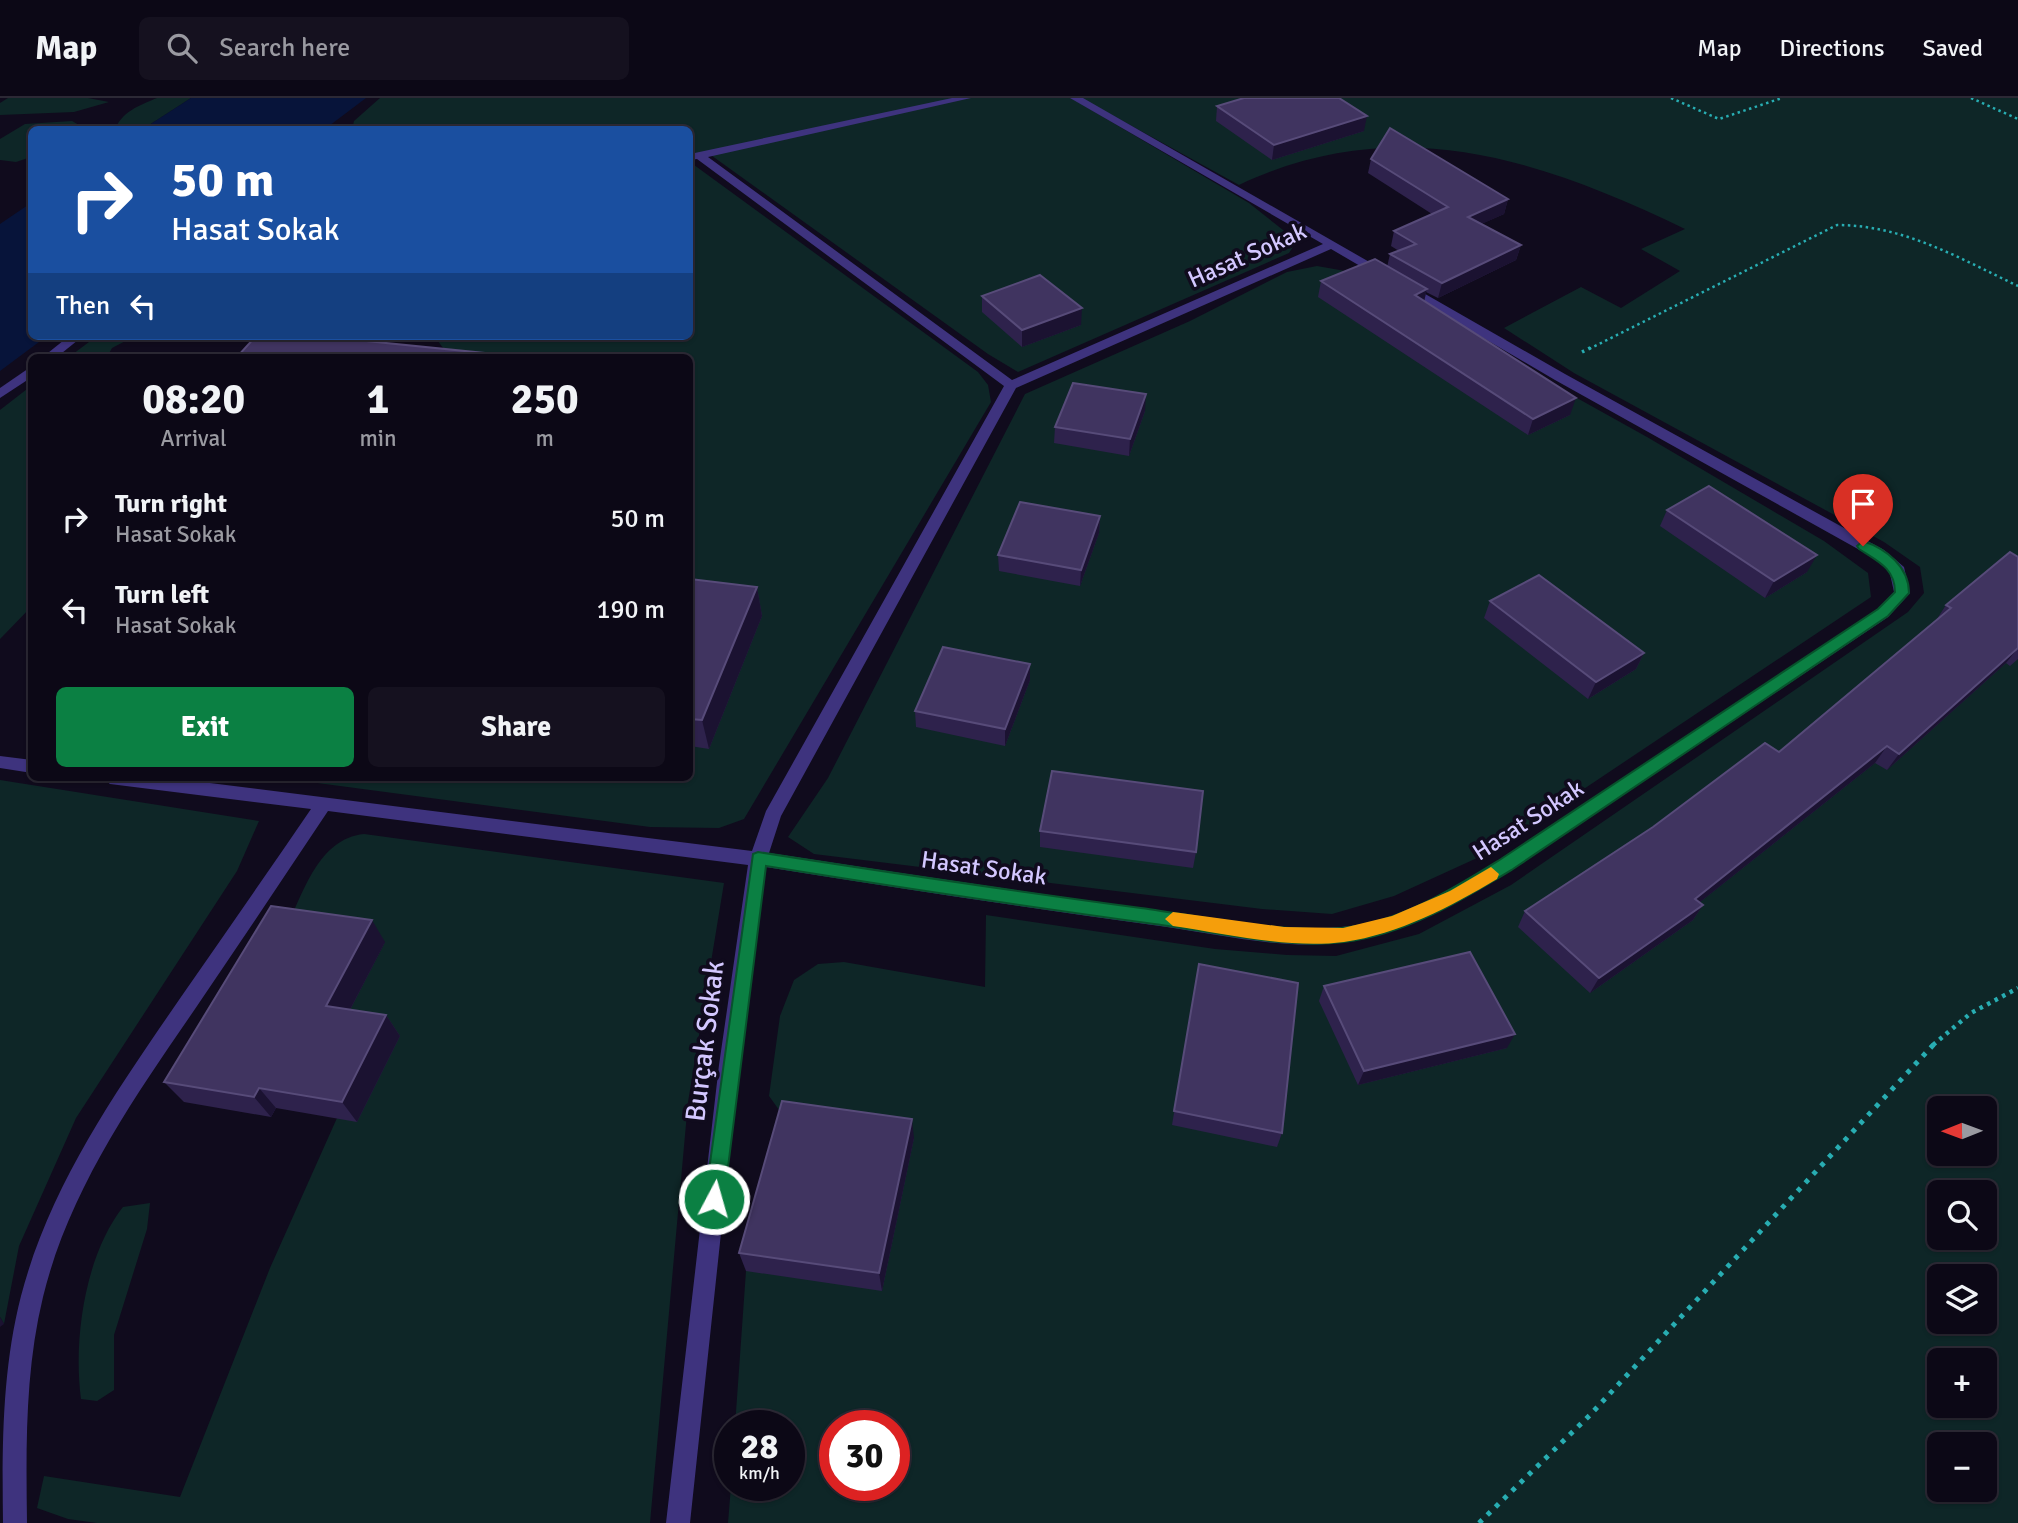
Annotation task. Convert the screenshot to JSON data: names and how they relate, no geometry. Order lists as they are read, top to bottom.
{
  "streets": {
    "street": ["Hasat Sokak", "Burçak Sokak"]
  },
  "crossings": [
    ["Hasat Sokak", "Burçak Sokak"]
  ],
  "north": "left",
  "page": {
    "header": "Map",
    "search": "Search here",
    "nav": ["Map", "Directions", "Saved"],
    "turn": ["50 m", "Hasat Sokak"],
    "then": "Then",
    "eta": [
      "08:20",
      "Arrival",
      "1",
      "min",
      "250",
      "m"
    ],
    "list": [
      {
        "name": "Turn right",
        "note": "Hasat Sokak",
        "value": "50 m"
      },
      {
        "name": "Turn left",
        "note": "Hasat Sokak",
        "value": "190 m"
      }
    ],
    "buttons": ["Exit", "Share"],
    "map_buttons": ["+", "−"],
    "speed": "28 km/h",
    "limit": "30"
  }
}
